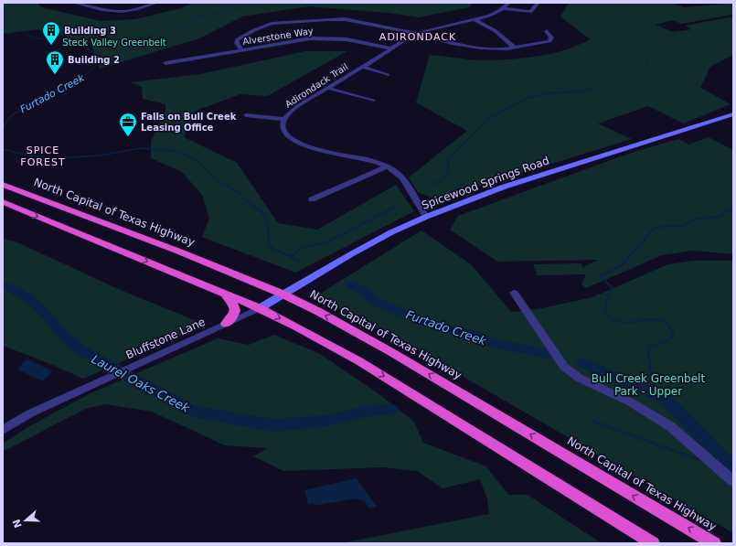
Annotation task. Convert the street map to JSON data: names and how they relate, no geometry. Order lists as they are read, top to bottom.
{
  "streets": {
    "highway": ["North Capital of Texas Highway"],
    "main road": ["Spicewood Springs Road"],
    "street": ["Alverstone Way", "Adirondack Trail", "Bluffstone Lane"]
  },
  "crossings": [
    ["Alverstone Way", "Adirondack Trail"],
    ["Adirondack Trail", "Spicewood Springs Road"],
    ["Spicewood Springs Road", "North Capital of Texas Highway"],
    ["Spicewood Springs Road", "Bluffstone Lane"]
  ],
  "districts": ["ADIRONDACK", "SPICE FOREST"],
  "water": ["Furtado Creek", "Laurel Oaks Creek"],
  "parks": ["Steck Valley Greenbelt", "Bull Creek Greenbelt Park - Upper"],
  "places": {
    "building": ["Building 3", "Building 2"],
    "office": ["Falls on Bull Creek Leasing Office"]
  },
  "north": "left"
}
